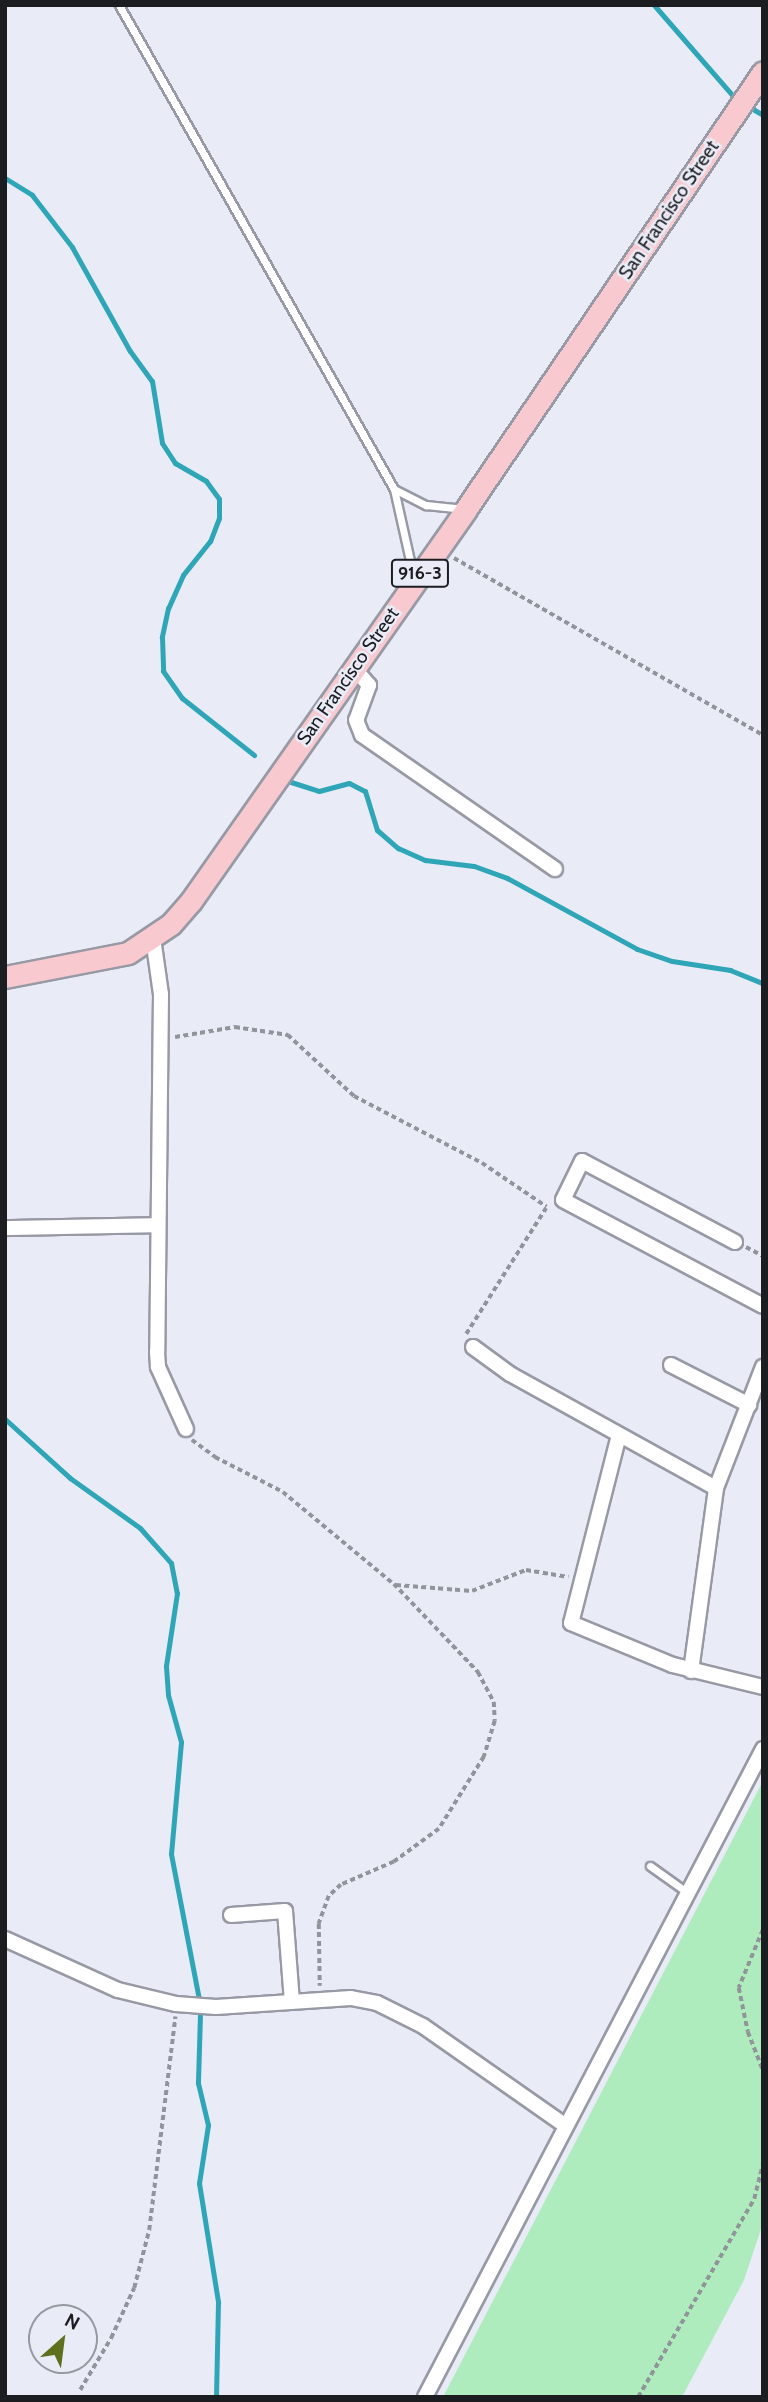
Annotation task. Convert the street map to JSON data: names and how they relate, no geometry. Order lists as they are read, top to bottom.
{
  "streets": {
    "main road": ["San Francisco Street", "916-3"]
  },
  "north": "top right"
}
